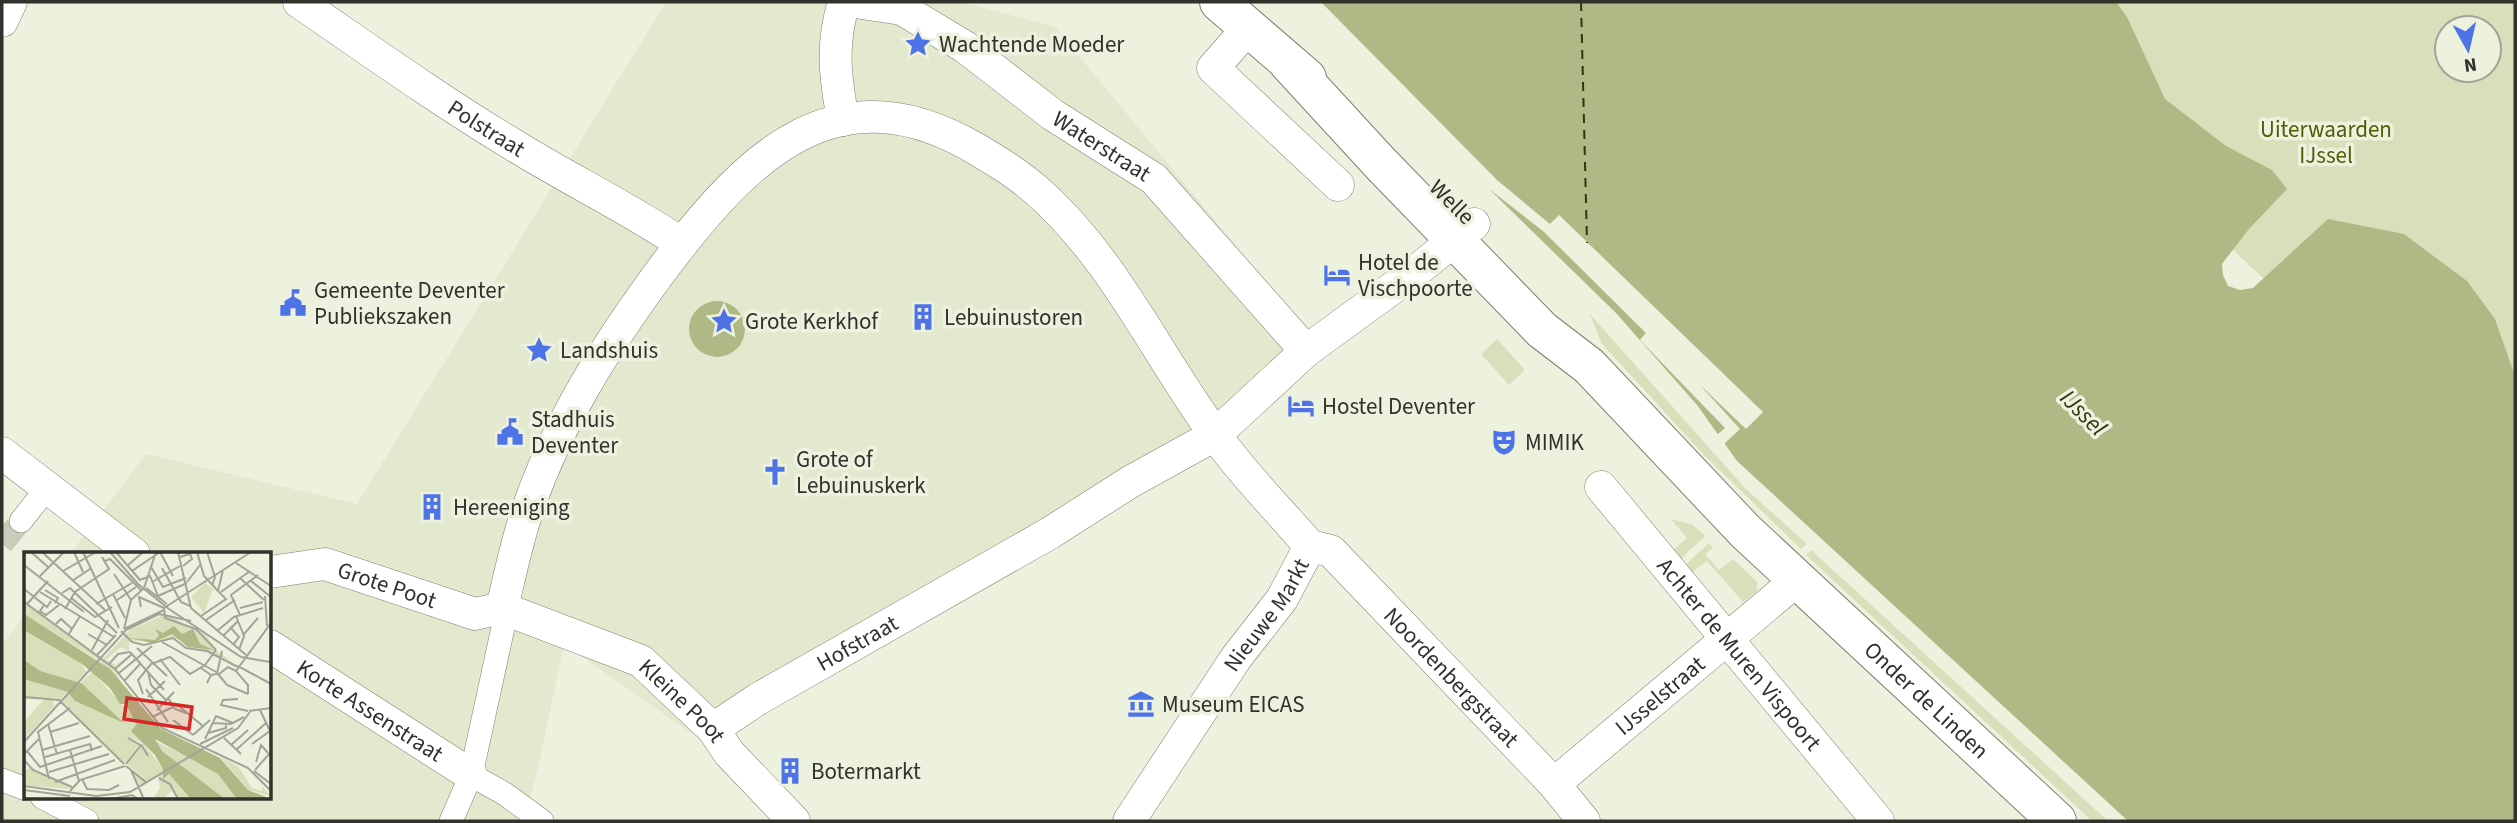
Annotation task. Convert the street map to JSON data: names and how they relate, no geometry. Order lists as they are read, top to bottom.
{
  "streets": {
    "street": [
      "Polstraat",
      "Waterstraat",
      "Welle",
      "Grote Poot",
      "Nieuwe Markt",
      "Hofstraat",
      "Achter de Muren Vispoort",
      "Noordenbergstraat",
      "IJsselstraat",
      "Onder de Linden",
      "Kleine Poot",
      "Korte Assenstraat"
    ]
  },
  "crossings": [
    ["Welle", "IJsselstraat"],
    ["Welle", "Onder de Linden"],
    ["Grote Poot", "Kleine Poot"],
    ["Nieuwe Markt", "Hofstraat"],
    ["Nieuwe Markt", "Noordenbergstraat"],
    ["Hofstraat", "Kleine Poot"],
    ["Achter de Muren Vispoort", "IJsselstraat"],
    ["Noordenbergstraat", "IJsselstraat"],
    ["IJsselstraat", "Onder de Linden"]
  ],
  "water": ["IJssel"],
  "parks": ["Uiterwaarden IJssel"],
  "places": {
    "place": ["Wachtende Moeder", "Grote Kerkhof", "Landshuis"],
    "hotel": ["Hotel de Vischpoorte", "Hostel Deventer"],
    "public building": ["Gemeente Deventer Publiekszaken", "Stadhuis Deventer"],
    "building": ["Lebuinustoren", "Hereeniging", "Botermarkt"],
    "theatre": ["MIMIK"],
    "church": ["Grote of Lebuinuskerk"],
    "museum": ["Museum EICAS"]
  },
  "north": "bottom"
}
